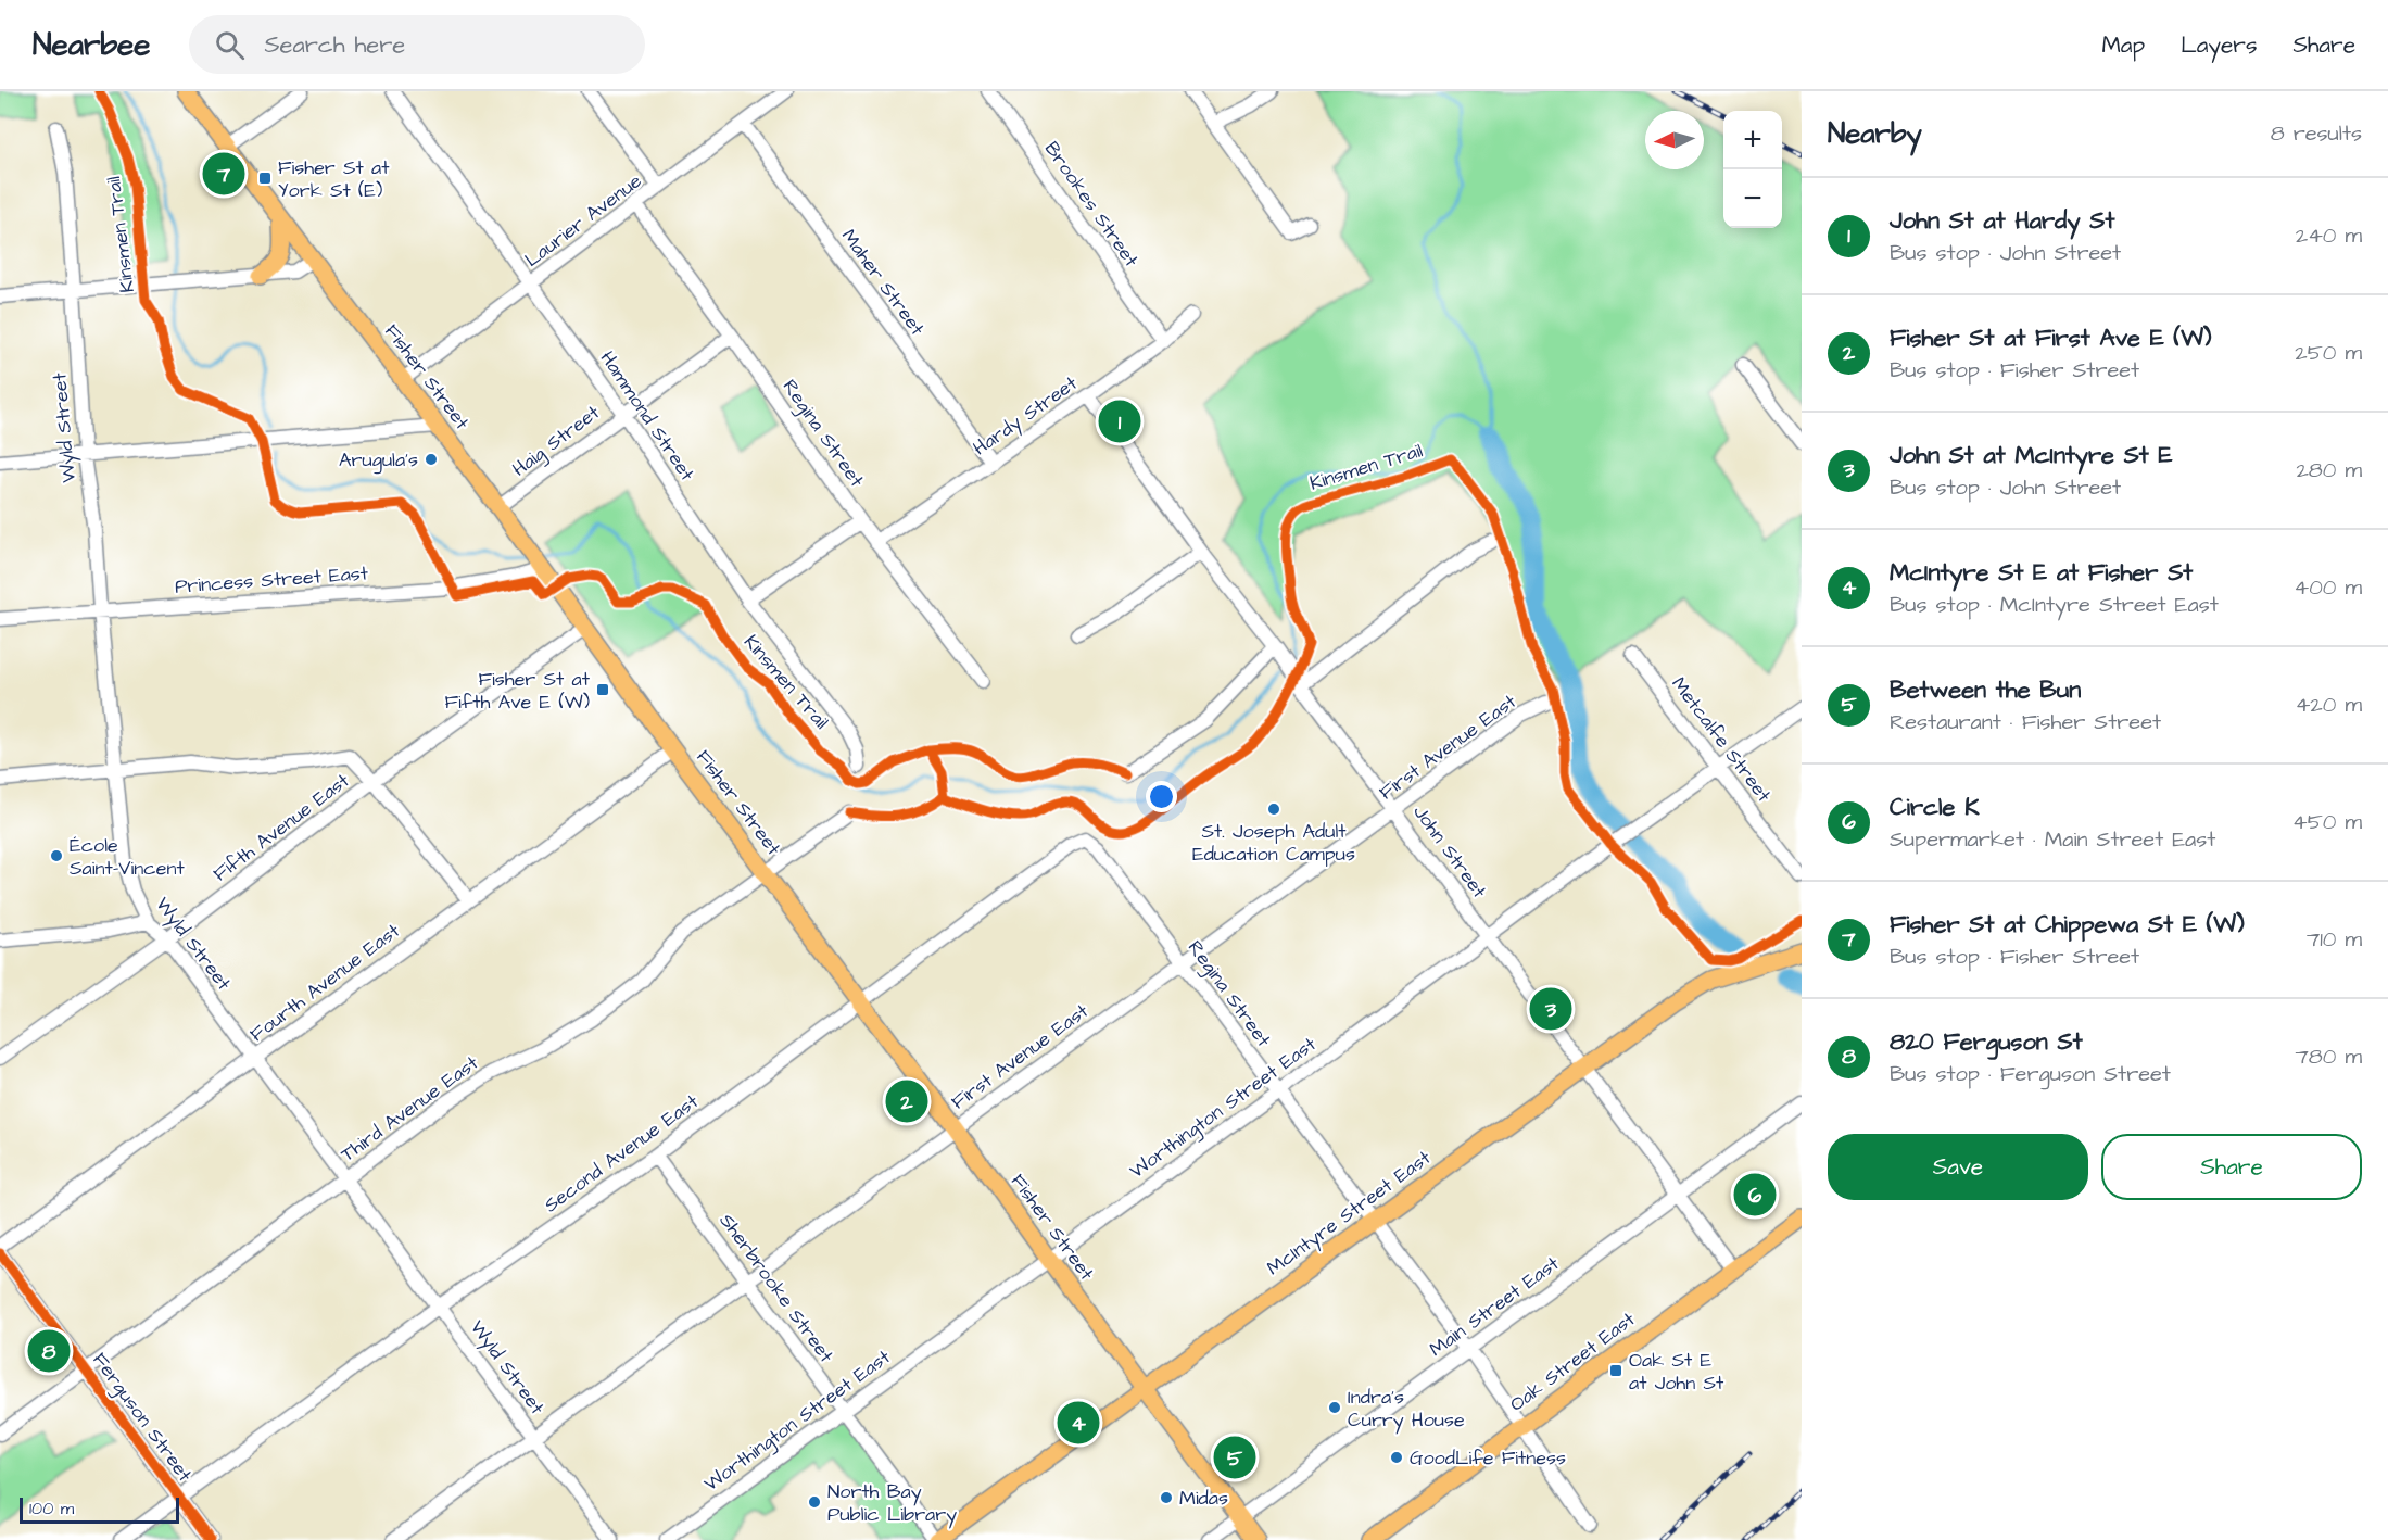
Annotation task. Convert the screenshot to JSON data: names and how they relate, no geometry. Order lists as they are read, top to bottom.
{
  "streets": {
    "main road": ["Fisher Street", "McIntyre Street East", "Oak Street East"],
    "street": [
      "Brookes Street",
      "Laurier Avenue",
      "Maher Street",
      "Hammond Street",
      "Hardy Street",
      "Wyld Street",
      "Regina Street",
      "Haig Street",
      "Princess Street East",
      "Metcalfe Street",
      "First Avenue East",
      "Fifth Avenue East",
      "John Street",
      "Fourth Avenue East",
      "Worthington Street East",
      "Third Avenue East",
      "Second Avenue East",
      "Sherbrooke Street",
      "Main Street East",
      "Ferguson Street"
    ],
    "cycle path": ["Kinsmen Trail"]
  },
  "crossings": [
    ["Brookes Street", "Hardy Street"],
    ["Laurier Avenue", "Maher Street"],
    ["Laurier Avenue", "Fisher Street"],
    ["Laurier Avenue", "Hammond Street"],
    ["Laurier Avenue", "Regina Street"],
    ["Maher Street", "Hardy Street"],
    ["Fisher Street", "Haig Street"],
    ["Fisher Street", "Princess Street East"],
    ["Fisher Street", "First Avenue East"],
    ["Fisher Street", "Fifth Avenue East"],
    ["Fisher Street", "Fourth Avenue East"],
    ["Fisher Street", "Worthington Street East"],
    ["Fisher Street", "Third Avenue East"],
    ["Fisher Street", "Second Avenue East"],
    ["Fisher Street", "McIntyre Street East"],
    ["Fisher Street", "Main Street East"],
    ["Hammond Street", "Haig Street"],
    ["Hardy Street", "Regina Street"],
    ["Hardy Street", "John Street"],
    ["Wyld Street", "Princess Street East"],
    ["Wyld Street", "First Avenue East"],
    ["Wyld Street", "Fifth Avenue East"],
    ["Wyld Street", "Fourth Avenue East"],
    ["Wyld Street", "Third Avenue East"],
    ["Wyld Street", "Second Avenue East"],
    ["Regina Street", "Haig Street"],
    ["Regina Street", "First Avenue East"],
    ["Regina Street", "Worthington Street East"],
    ["Regina Street", "Second Avenue East"],
    ["Regina Street", "McIntyre Street East"],
    ["Regina Street", "Main Street East"],
    ["Regina Street", "Oak Street East"],
    ["Metcalfe Street", "Worthington Street East"],
    ["First Avenue East", "John Street"],
    ["First Avenue East", "Sherbrooke Street"],
    ["John Street", "Worthington Street East"],
    ["John Street", "McIntyre Street East"],
    ["John Street", "Main Street East"],
    ["John Street", "Oak Street East"],
    ["Worthington Street East", "Sherbrooke Street"],
    ["Third Avenue East", "Ferguson Street"],
    ["Second Avenue East", "Sherbrooke Street"],
    ["Second Avenue East", "Ferguson Street"],
    ["McIntyre Street East", "Sherbrooke Street"]
  ],
  "places": {
    "transit": ["Fisher St at York St (E)", "Fisher St at Fifth Ave E (W)", "Oak St E at John St"],
    "other": [
      "Arugula’s",
      "St. Joseph Adult Education Campus",
      "École Saint-Vincent",
      "Indra's Curry House",
      "GoodLife Fitness",
      "Midas",
      "North Bay Public Library"
    ]
  },
  "scale_bar": "100 m",
  "north": "left",
  "page": {
    "header": "Nearbee",
    "search": "Search here",
    "nav": ["Map", "Layers", "Share"],
    "heading": ["Nearby", "8 results"],
    "map_buttons": ["+", "−"],
    "pins": [
      "7",
      "1",
      "3",
      "2",
      "6",
      "8",
      "4",
      "5"
    ],
    "list": [
      {
        "mark": "1",
        "name": "John St at Hardy St",
        "note": "Bus stop · John Street",
        "value": "240 m"
      },
      {
        "mark": "2",
        "name": "Fisher St at First Ave E (W)",
        "note": "Bus stop · Fisher Street",
        "value": "250 m"
      },
      {
        "mark": "3",
        "name": "John St at McIntyre St E",
        "note": "Bus stop · John Street",
        "value": "280 m"
      },
      {
        "mark": "4",
        "name": "McIntyre St E at Fisher St",
        "note": "Bus stop · McIntyre Street East",
        "value": "400 m"
      },
      {
        "mark": "5",
        "name": "Between the Bun",
        "note": "Restaurant · Fisher Street",
        "value": "420 m"
      },
      {
        "mark": "6",
        "name": "Circle K",
        "note": "Supermarket · Main Street East",
        "value": "450 m"
      },
      {
        "mark": "7",
        "name": "Fisher St at Chippewa St E (W)",
        "note": "Bus stop · Fisher Street",
        "value": "710 m"
      },
      {
        "mark": "8",
        "name": "820 Ferguson St",
        "note": "Bus stop · Ferguson Street",
        "value": "780 m"
      }
    ],
    "buttons": ["Save", "Share"],
    "scale": "100 m"
  }
}
